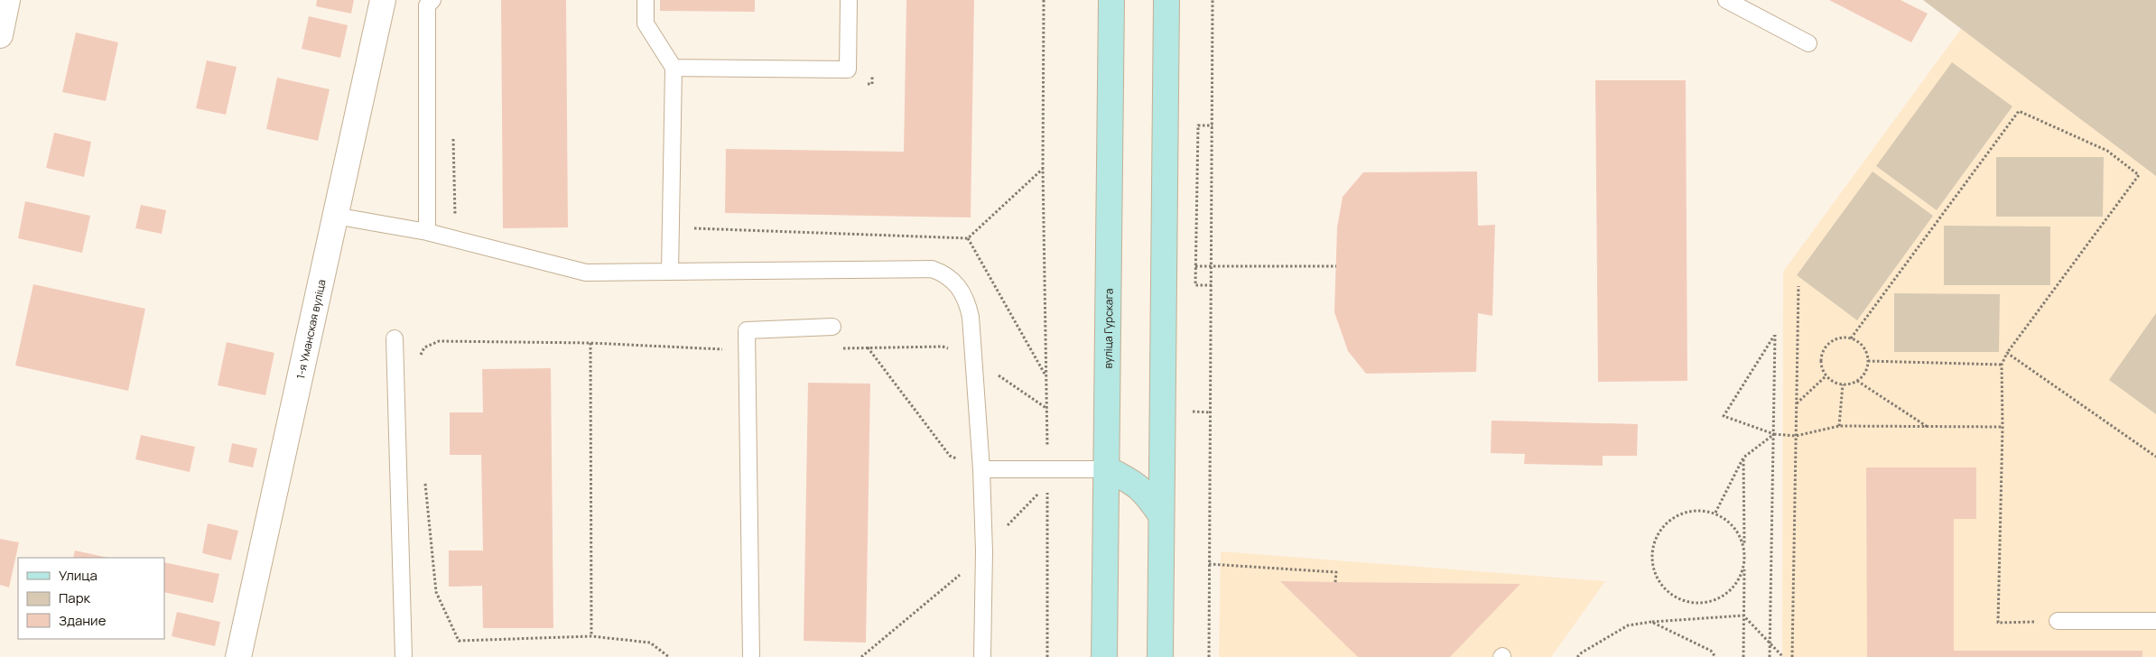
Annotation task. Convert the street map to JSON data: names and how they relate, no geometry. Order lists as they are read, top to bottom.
{
  "streets": {
    "main road": ["вуліца Гурскага"],
    "street": ["1-я Уманская вуліца"]
  },
  "legend": ["Улица", "Парк", "Здание"]
}
